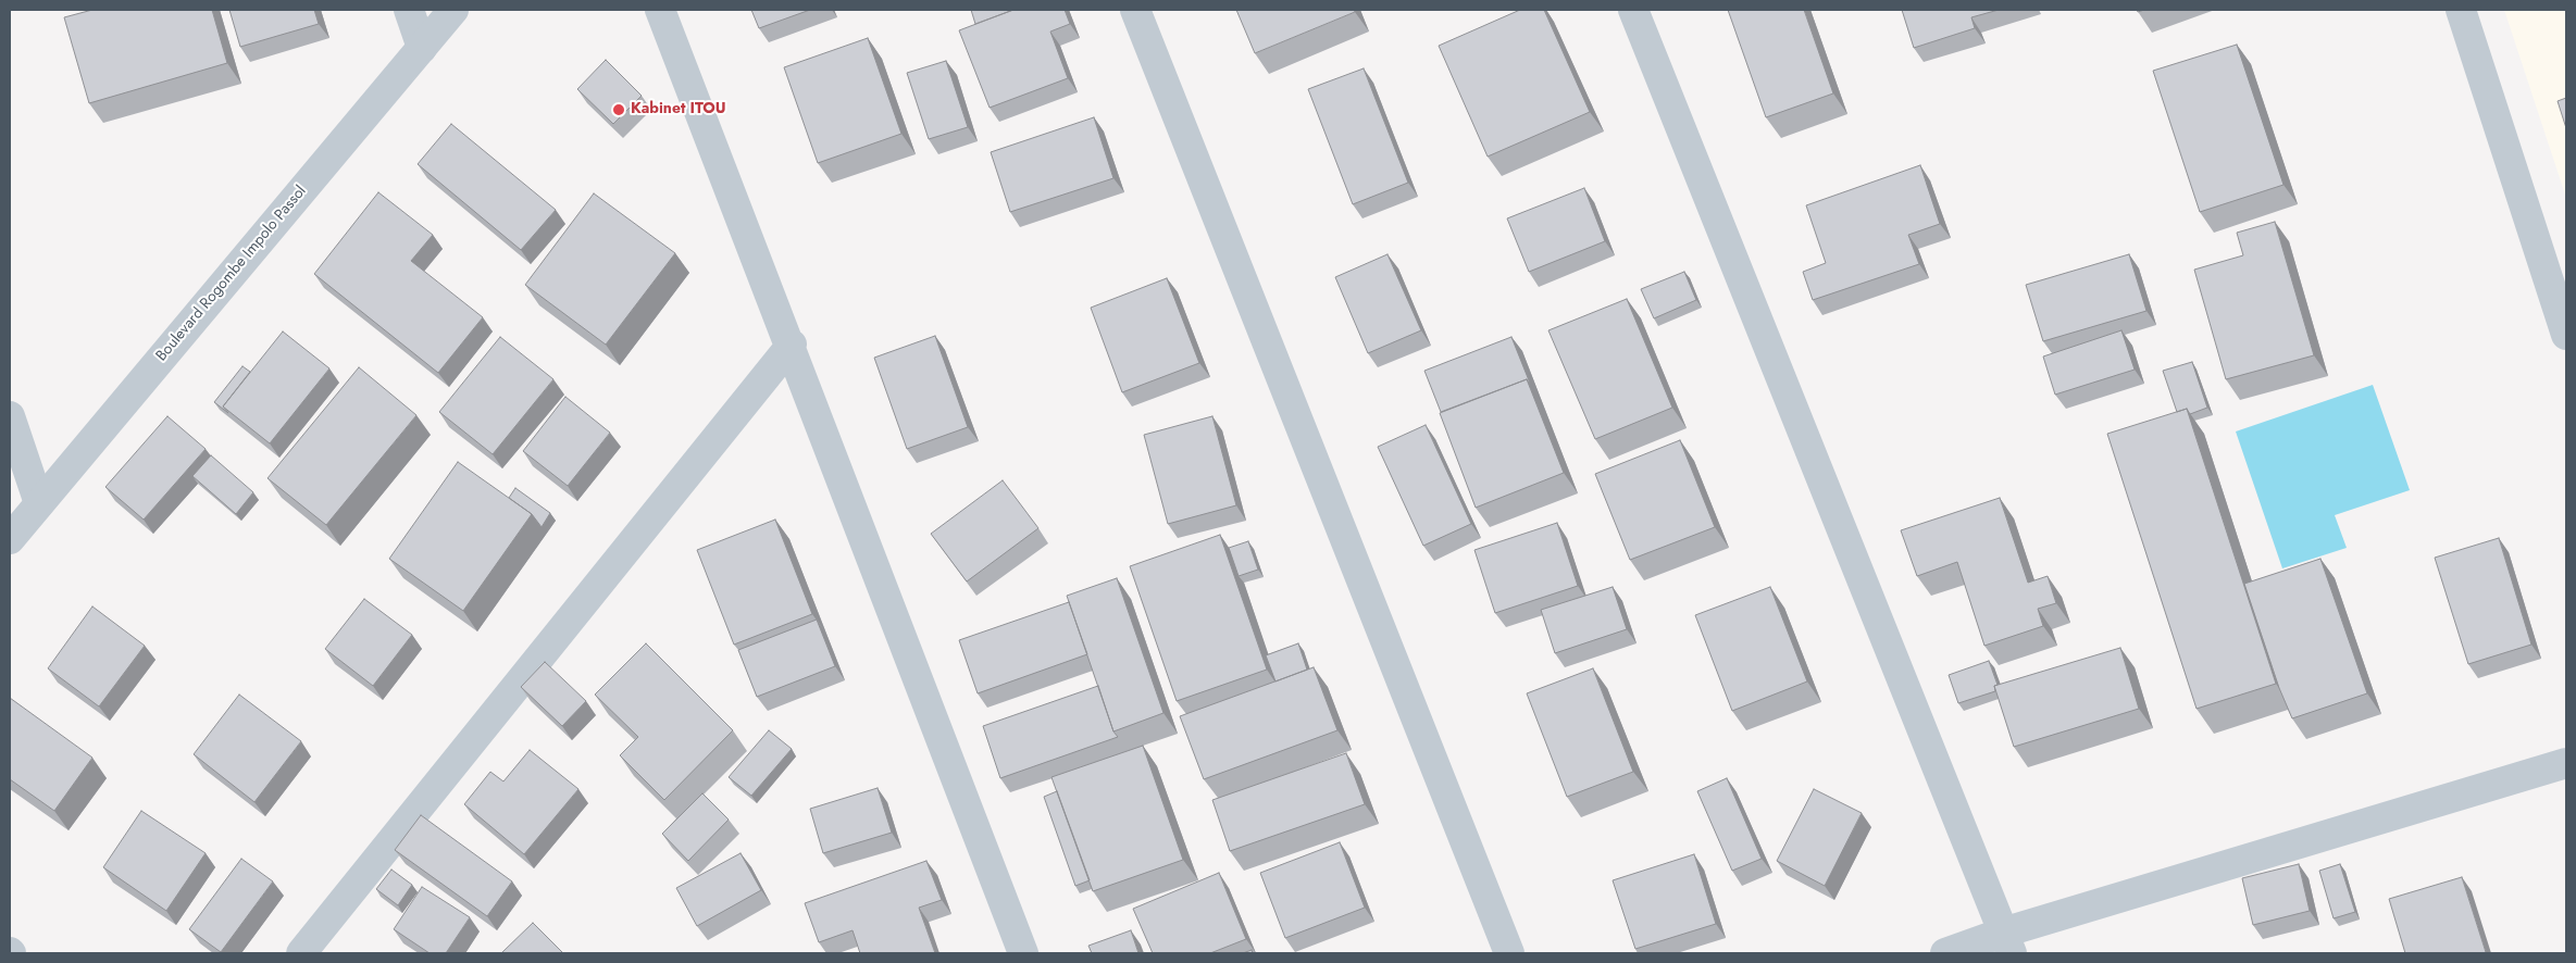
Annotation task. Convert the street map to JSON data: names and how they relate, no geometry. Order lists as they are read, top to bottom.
{
  "streets": {
    "street": ["Boulevard Rogombe Impolo Passol"]
  },
  "places": ["Kabinet ITOU"]
}
